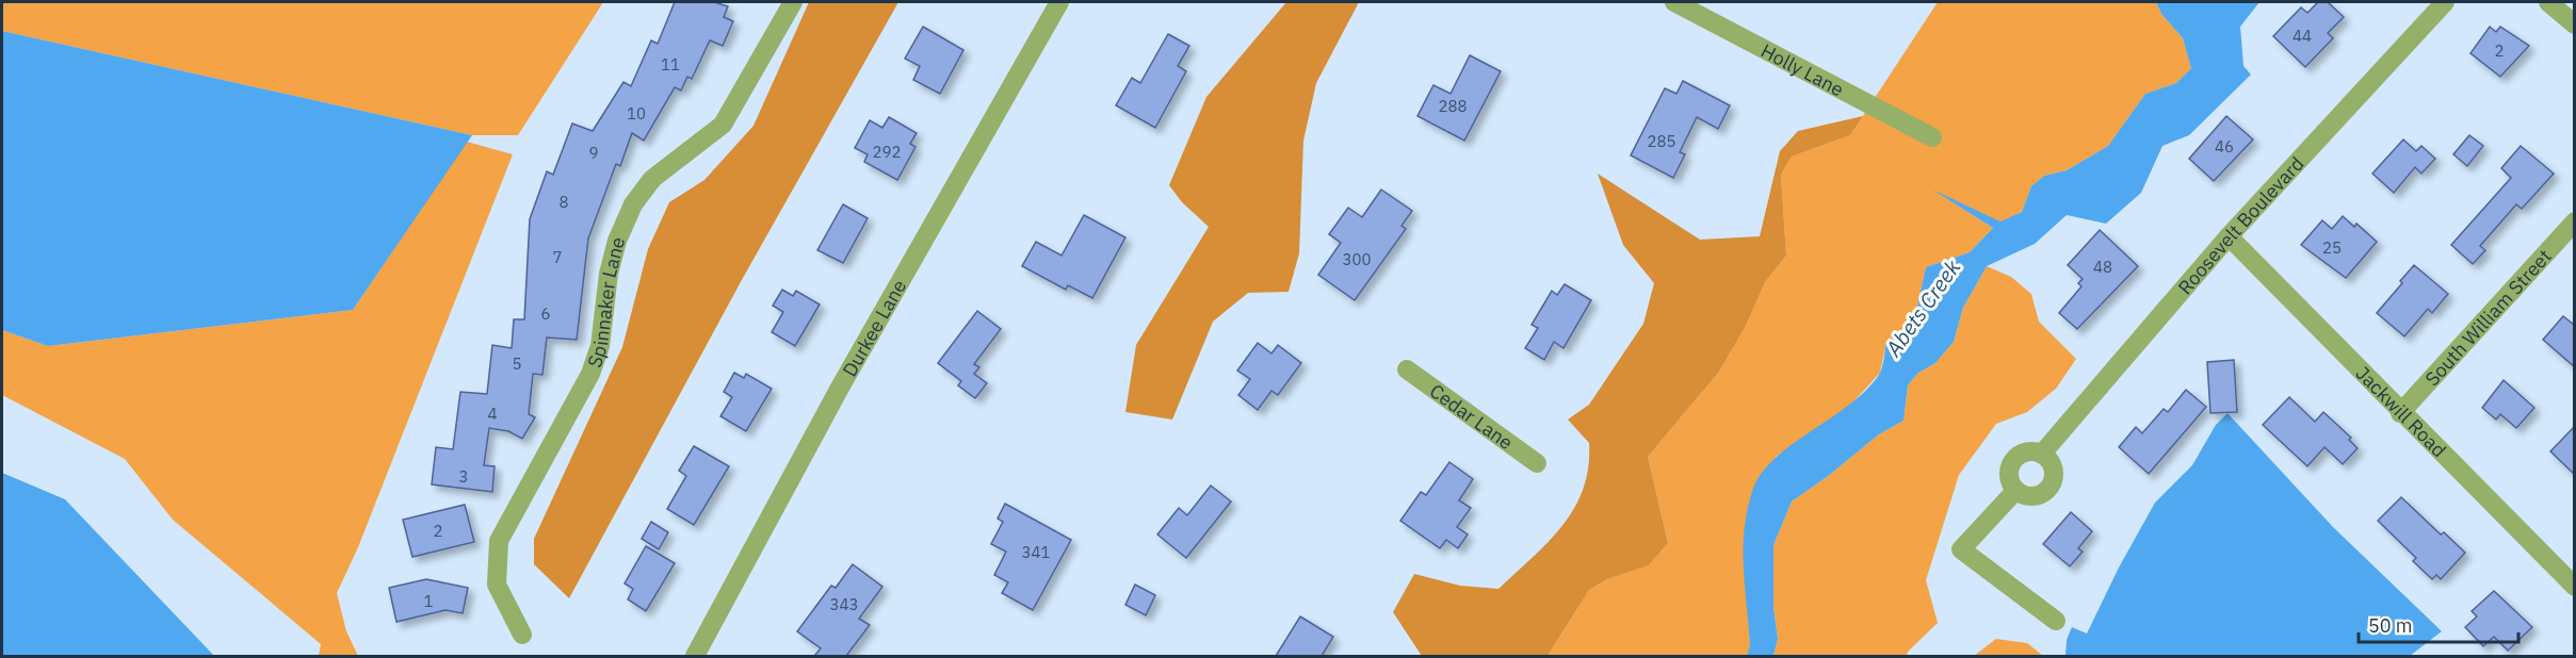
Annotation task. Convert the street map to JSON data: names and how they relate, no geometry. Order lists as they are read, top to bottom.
{
  "streets": {
    "street": [
      "Holly Lane",
      "Roosevelt Boulevard",
      "Spinnaker Lane",
      "South William Street",
      "Durkee Lane",
      "Jackwill Road",
      "Cedar Lane"
    ]
  },
  "crossings": [
    ["Roosevelt Boulevard", "Jackwill Road"],
    ["South William Street", "Jackwill Road"]
  ],
  "water": ["Abets Creek"],
  "house_numbers": [
    "44",
    "2",
    "11",
    "288",
    "10",
    "285",
    "46",
    "292",
    "9",
    "8",
    "25",
    "7",
    "300",
    "48",
    "6",
    "5",
    "4",
    "3",
    "2",
    "341",
    "1",
    "343"
  ],
  "scale_bar": "50 m"
}
